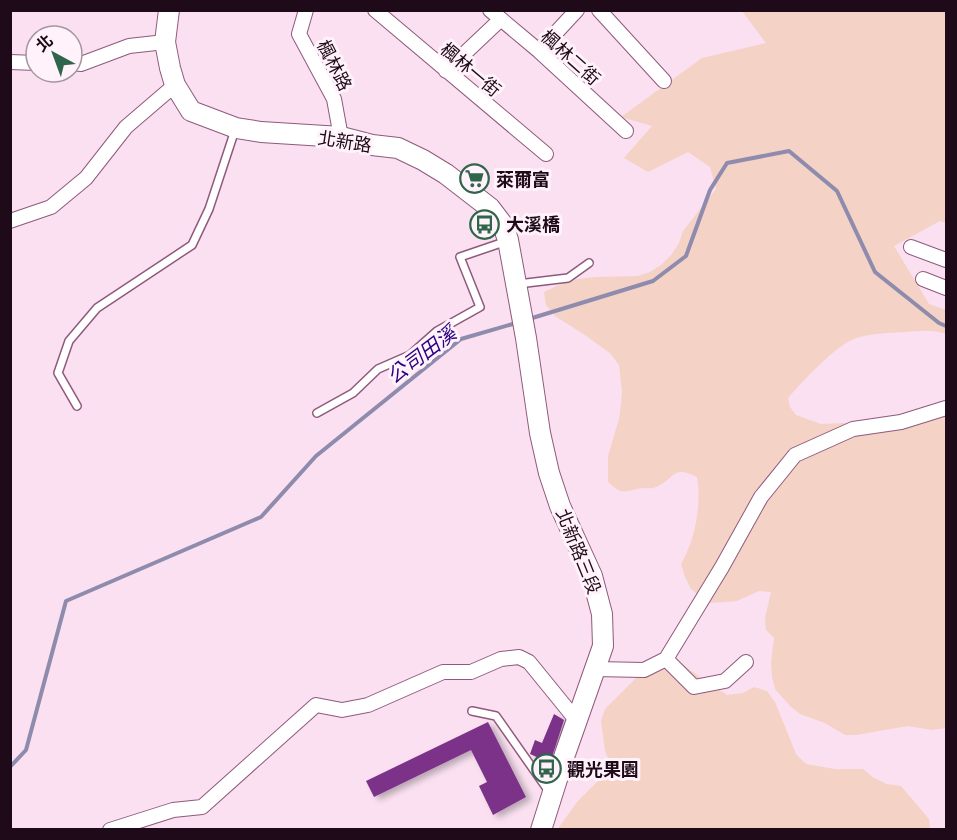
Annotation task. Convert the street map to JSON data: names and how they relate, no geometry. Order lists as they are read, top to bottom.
{
  "streets": {
    "main road": ["北新路", "北新路三段"],
    "street": ["楓林二街", "楓林路", "楓林一街"]
  },
  "crossings": [
    ["楓林路", "北新路"],
    ["北新路", "北新路三段"]
  ],
  "water": ["公司田溪"],
  "places": {
    "supermarket": ["萊爾富"],
    "bus stop": ["大溪橋", "觀光果園"]
  },
  "north": "top left"
}
